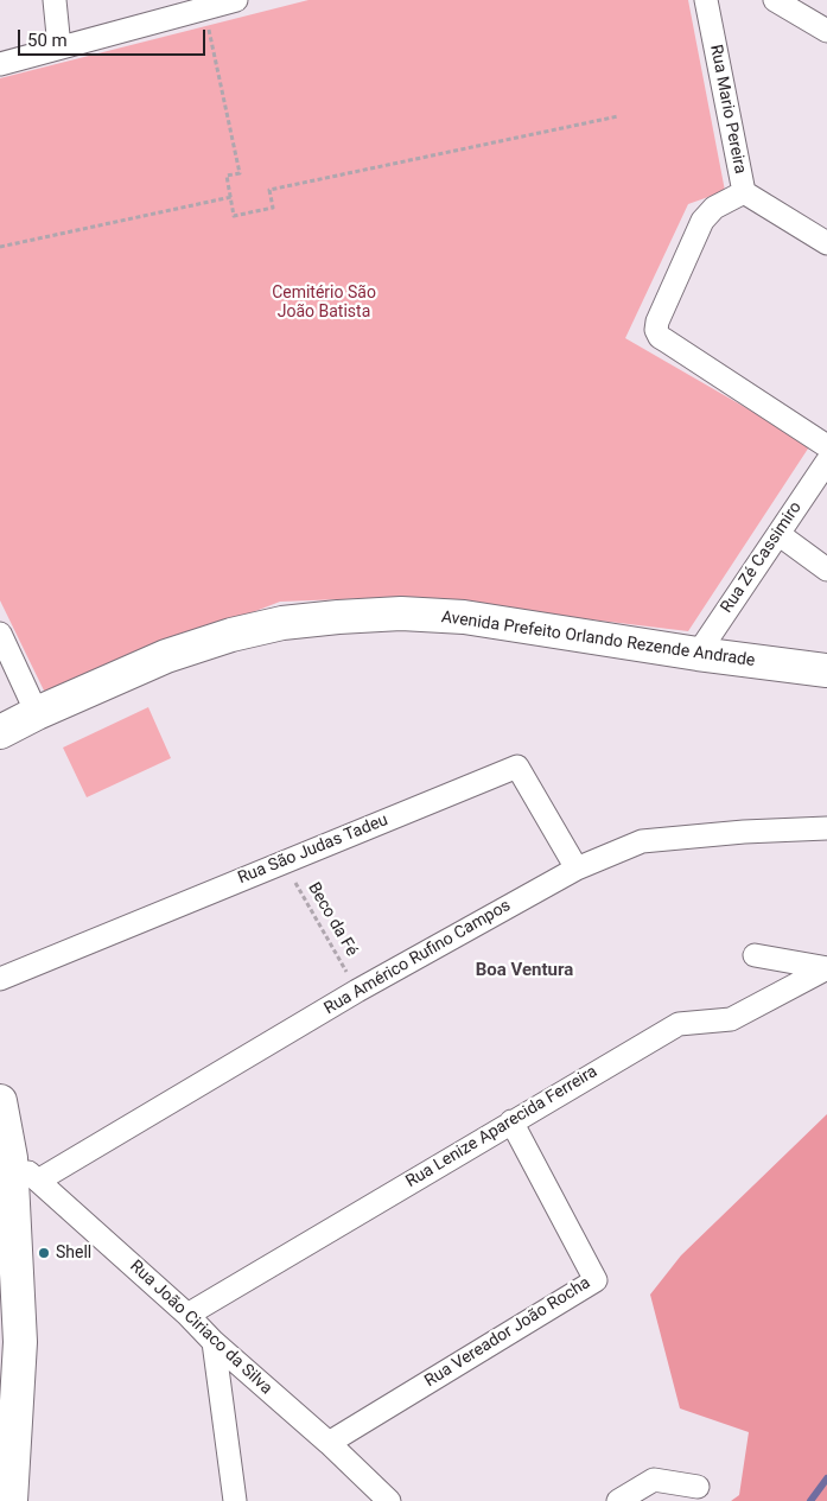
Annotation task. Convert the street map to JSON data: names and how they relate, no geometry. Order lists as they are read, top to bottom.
{
  "streets": {
    "main road": ["Avenida Prefeito Orlando Rezende Andrade"],
    "street": [
      "Rua Mario Pereira",
      "Rua Zé Cassimiro",
      "Rua São Judas Tadeu",
      "Rua Américo Rufino Campos",
      "Rua Lenize Aparecida Ferreira",
      "Rua João Ciriaco da Silva",
      "Rua Vereador João Rocha"
    ],
    "path": ["Beco da Fé"]
  },
  "crossings": [
    ["Rua Zé Cassimiro", "Avenida Prefeito Orlando Rezende Andrade"],
    ["Rua São Judas Tadeu", "Beco da Fé"],
    ["Rua São Judas Tadeu", "Rua Américo Rufino Campos"],
    ["Beco da Fé", "Rua Américo Rufino Campos"],
    ["Rua Américo Rufino Campos", "Rua João Ciriaco da Silva"],
    ["Rua Lenize Aparecida Ferreira", "Rua João Ciriaco da Silva"],
    ["Rua Lenize Aparecida Ferreira", "Rua Vereador João Rocha"],
    ["Rua João Ciriaco da Silva", "Rua Vereador João Rocha"]
  ],
  "districts": ["Boa Ventura"],
  "parks": ["Cemitério São João Batista"],
  "places": ["Shell"],
  "scale_bar": "50 m"
}
